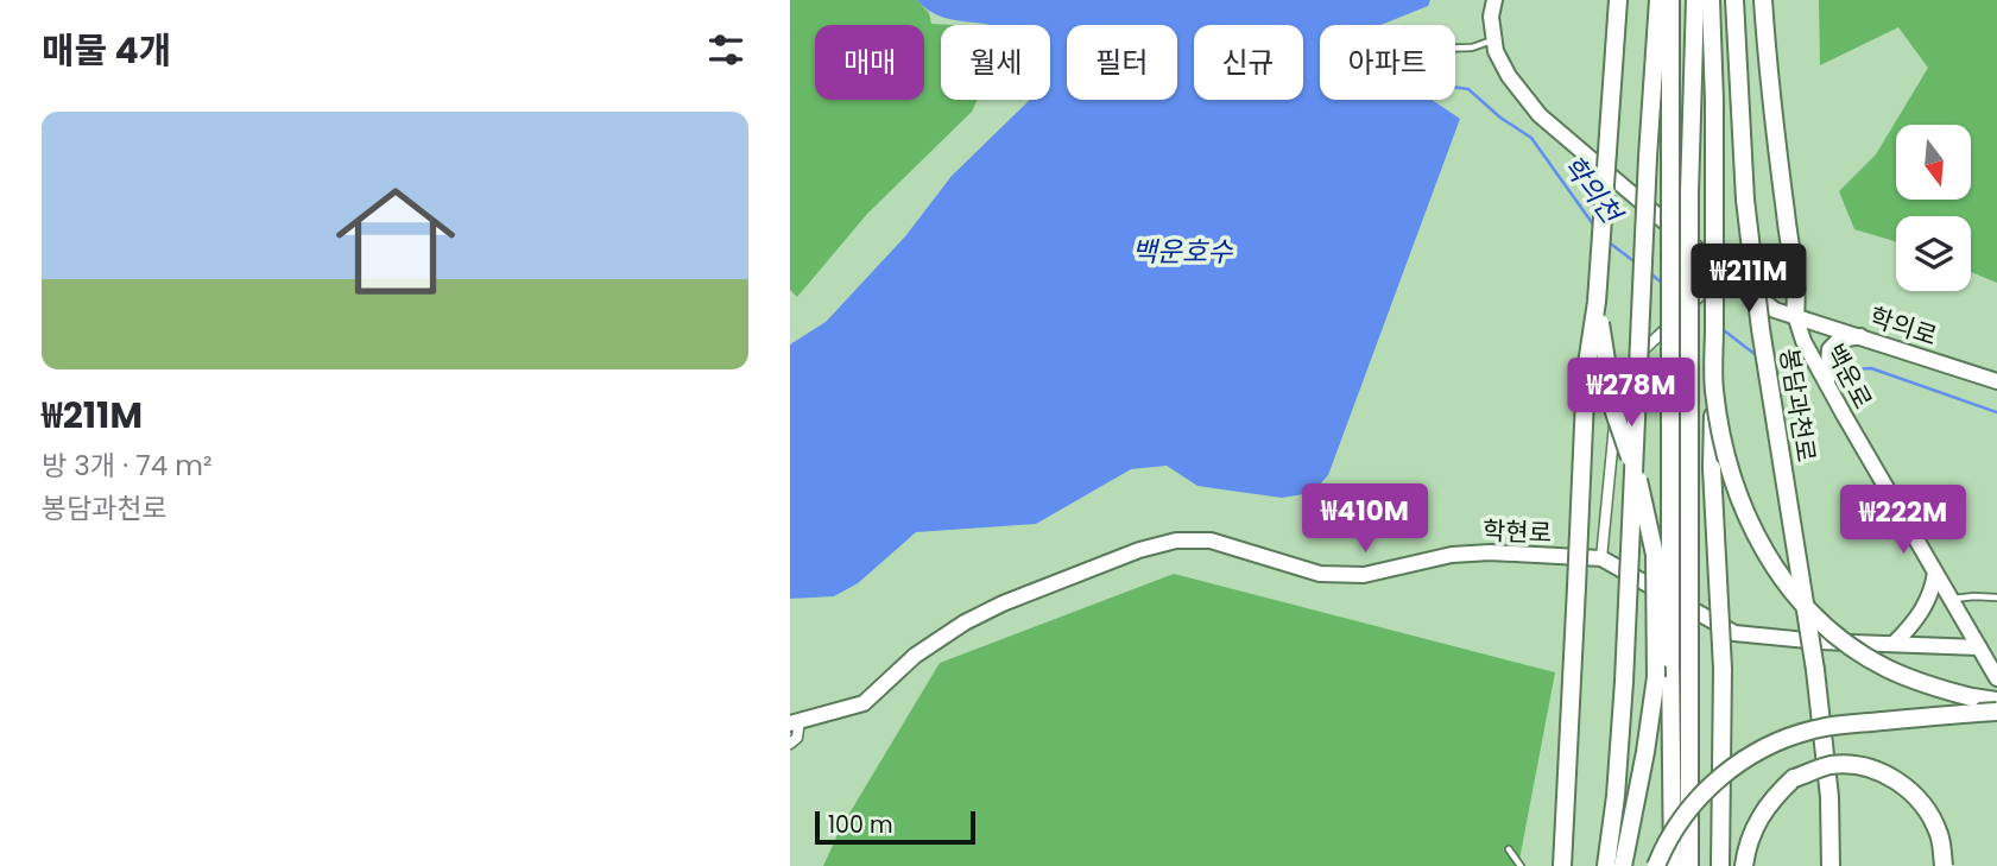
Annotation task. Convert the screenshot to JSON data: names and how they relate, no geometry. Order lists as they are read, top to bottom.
{
  "streets": {
    "highway": ["봉담과천로"],
    "street": ["학의로", "백운로", "학현로"]
  },
  "crossings": [
    ["학의로", "백운로"],
    ["백운로", "학현로"]
  ],
  "water": ["학의천", "백운호수"],
  "scale_bar": "100 m",
  "north": "bottom",
  "page": {
    "heading": "매물 4개",
    "chip": [
      "매매",
      "월세",
      "필터",
      "신규",
      "아파트"
    ],
    "list": [
      {
        "name": "₩211M",
        "note": "방 3개 · 74 m² · 봉담과천로"
      }
    ],
    "price": [
      "₩211M",
      "₩278M",
      "₩410M",
      "₩222M"
    ],
    "scale": "100 m"
  }
}
